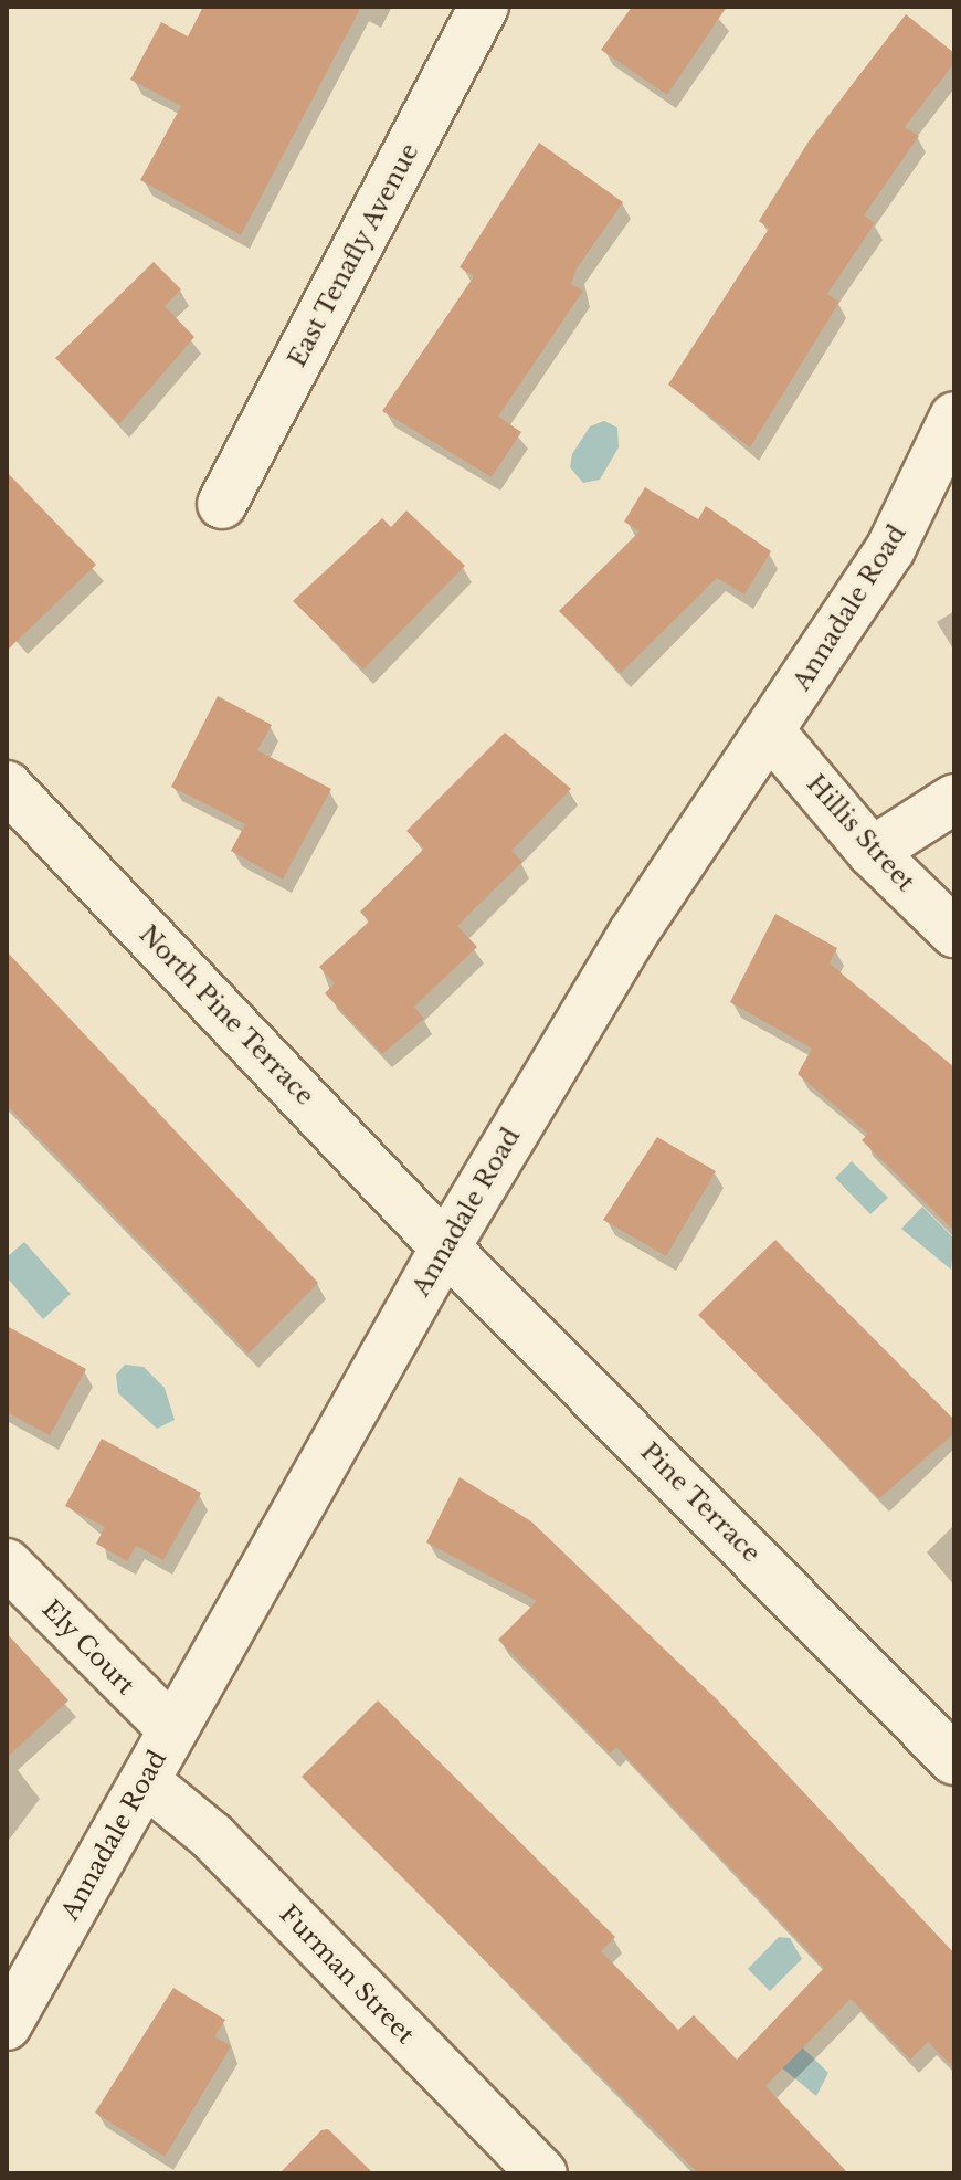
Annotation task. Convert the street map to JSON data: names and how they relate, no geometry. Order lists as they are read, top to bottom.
{
  "streets": {
    "street": [
      "East Tenafly Avenue",
      "Annadale Road",
      "Hillis Street",
      "North Pine Terrace",
      "Pine Terrace",
      "Ely Court",
      "Furman Street"
    ]
  },
  "crossings": [
    ["Annadale Road", "Hillis Street"],
    ["Annadale Road", "North Pine Terrace"],
    ["Annadale Road", "Pine Terrace"],
    ["Annadale Road", "Ely Court"],
    ["Annadale Road", "Furman Street"],
    ["North Pine Terrace", "Pine Terrace"]
  ]
}
